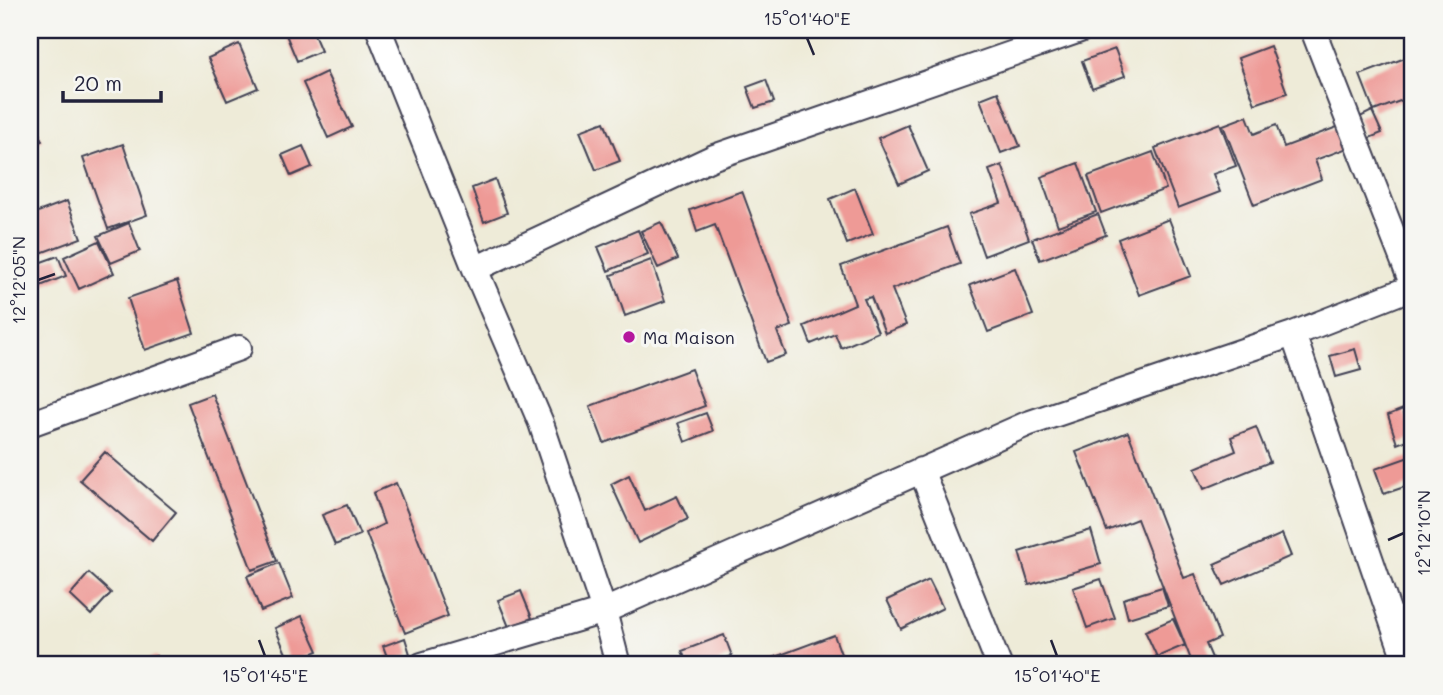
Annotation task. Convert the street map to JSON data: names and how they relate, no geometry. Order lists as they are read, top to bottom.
{
  "places": ["Ma Maison"],
  "scale_bar": "20 m",
  "coordinates": [
    "15°01'40\"E",
    "12°12'05\"N",
    "12°12'10\"N",
    "15°01'45\"E"
  ]
}
